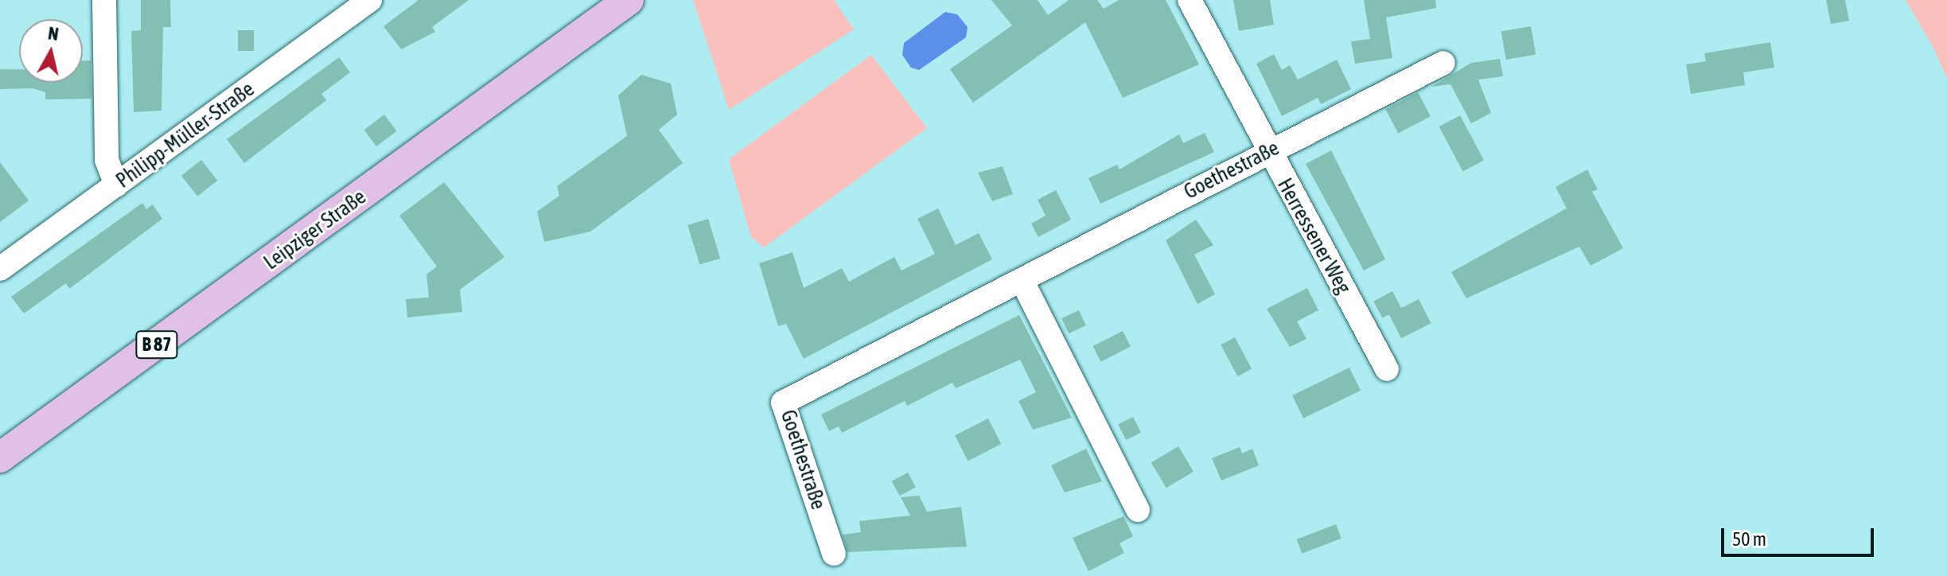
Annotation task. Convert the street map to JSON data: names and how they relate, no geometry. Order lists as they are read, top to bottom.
{
  "streets": {
    "main road": ["Leipziger Straße", "B 87"],
    "street": ["Philipp-Müller-Straße", "Goethestraße", "Herressener Weg"]
  },
  "crossings": [
    ["Goethestraße", "Herressener Weg"]
  ],
  "scale_bar": "50 m",
  "north": "top"
}
